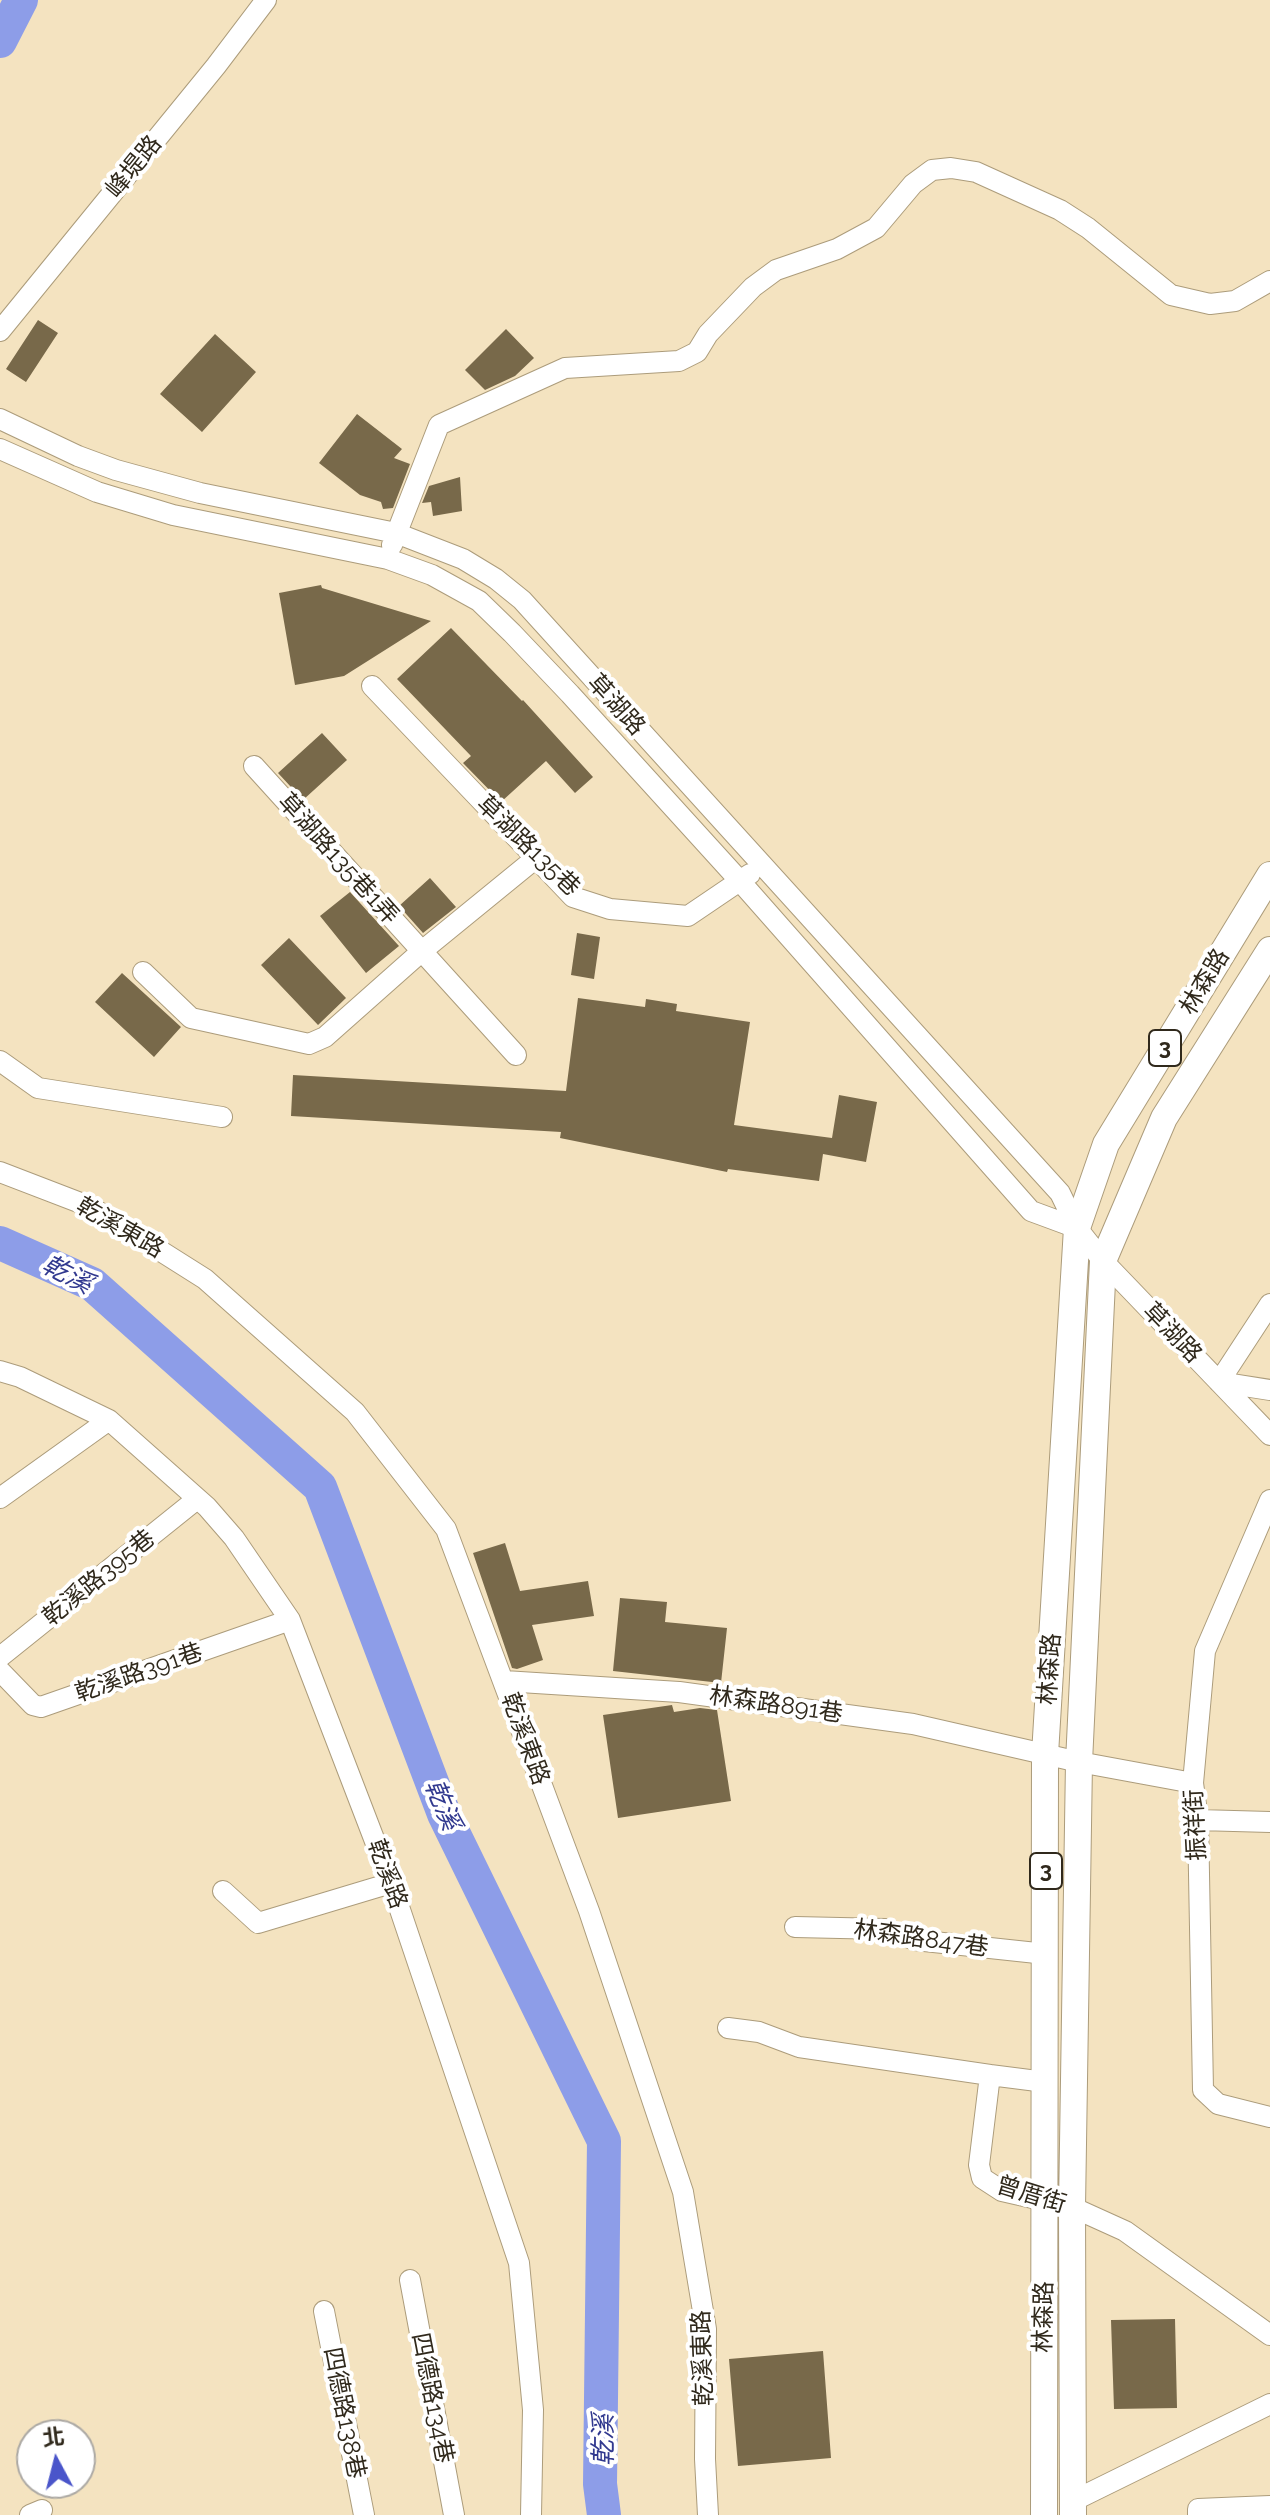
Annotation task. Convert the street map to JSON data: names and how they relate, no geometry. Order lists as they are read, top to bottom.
{
  "streets": {
    "main road": ["林森路", "3"],
    "street": [
      "峰堤路",
      "草湖路",
      "草湖路135巷",
      "草湖路135巷1弄",
      "乾溪東路",
      "乾溪路395巷",
      "乾溪路391巷",
      "林森路891巷",
      "振祥街",
      "乾溪路",
      "林森路847巷",
      "曾厝街",
      "四德路134巷",
      "四德路138巷"
    ]
  },
  "crossings": [
    ["草湖路", "草湖路135巷"],
    ["草湖路", "林森路"],
    ["林森路", "林森路891巷"],
    ["林森路", "林森路847巷"],
    ["林森路", "曾厝街"],
    ["乾溪東路", "林森路891巷"],
    ["乾溪路395巷", "乾溪路"],
    ["乾溪路391巷", "乾溪路"],
    ["林森路891巷", "振祥街"]
  ],
  "water": ["乾溪"],
  "north": "top"
}
